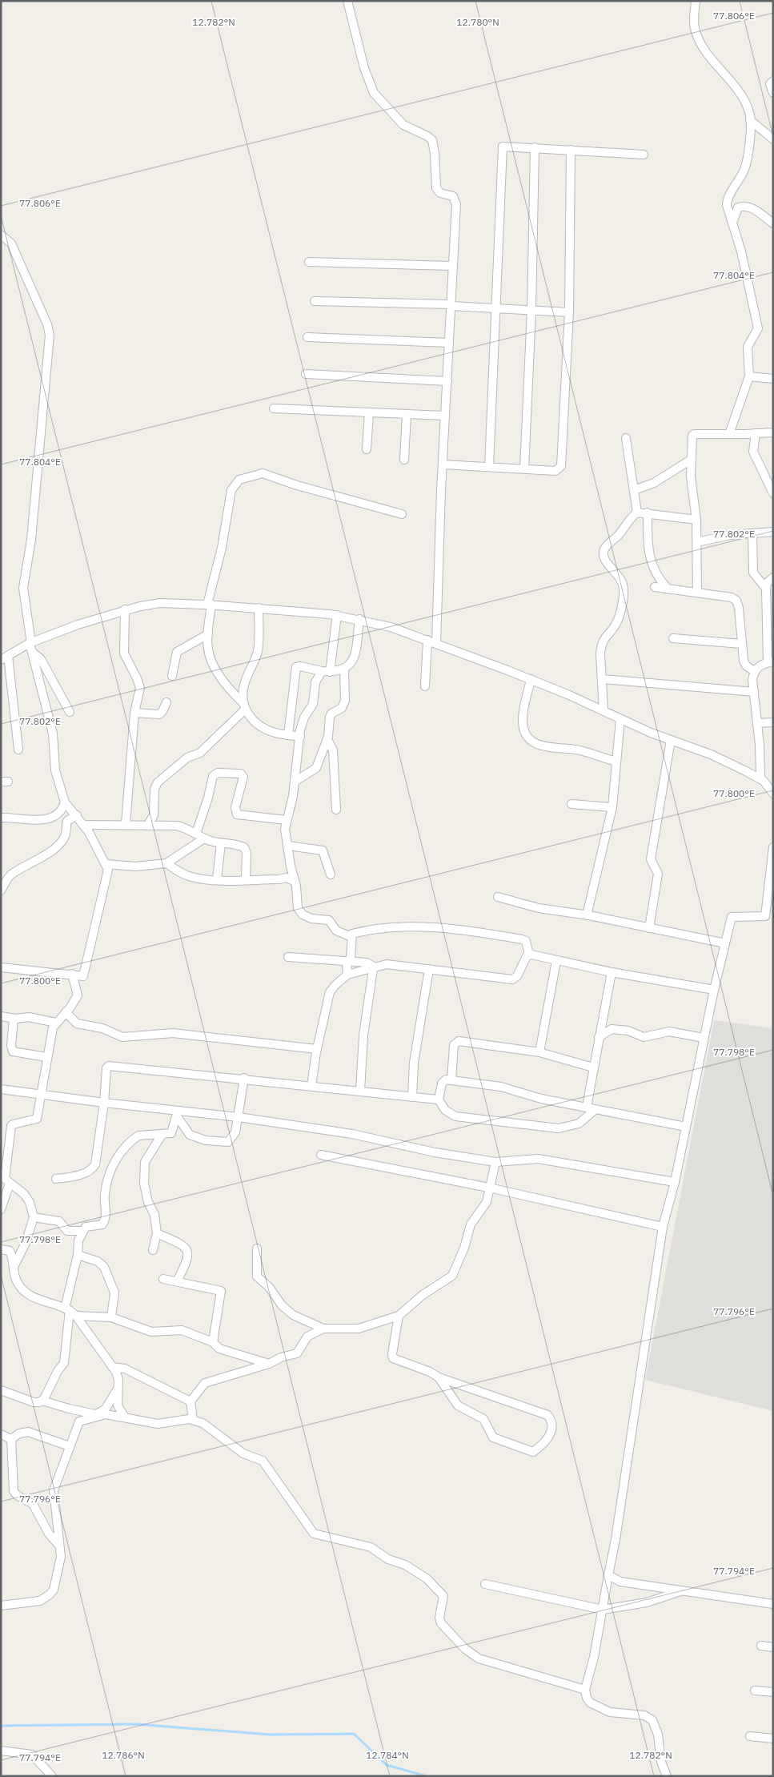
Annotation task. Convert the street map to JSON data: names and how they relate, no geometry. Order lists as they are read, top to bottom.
{
  "coordinates": [
    "77.806°E",
    "12.782°N",
    "12.780°N",
    "77.804°E",
    "77.802°E",
    "77.800°E",
    "77.798°E",
    "77.796°E",
    "77.794°E",
    "12.786°N",
    "12.784°N"
  ]
}
